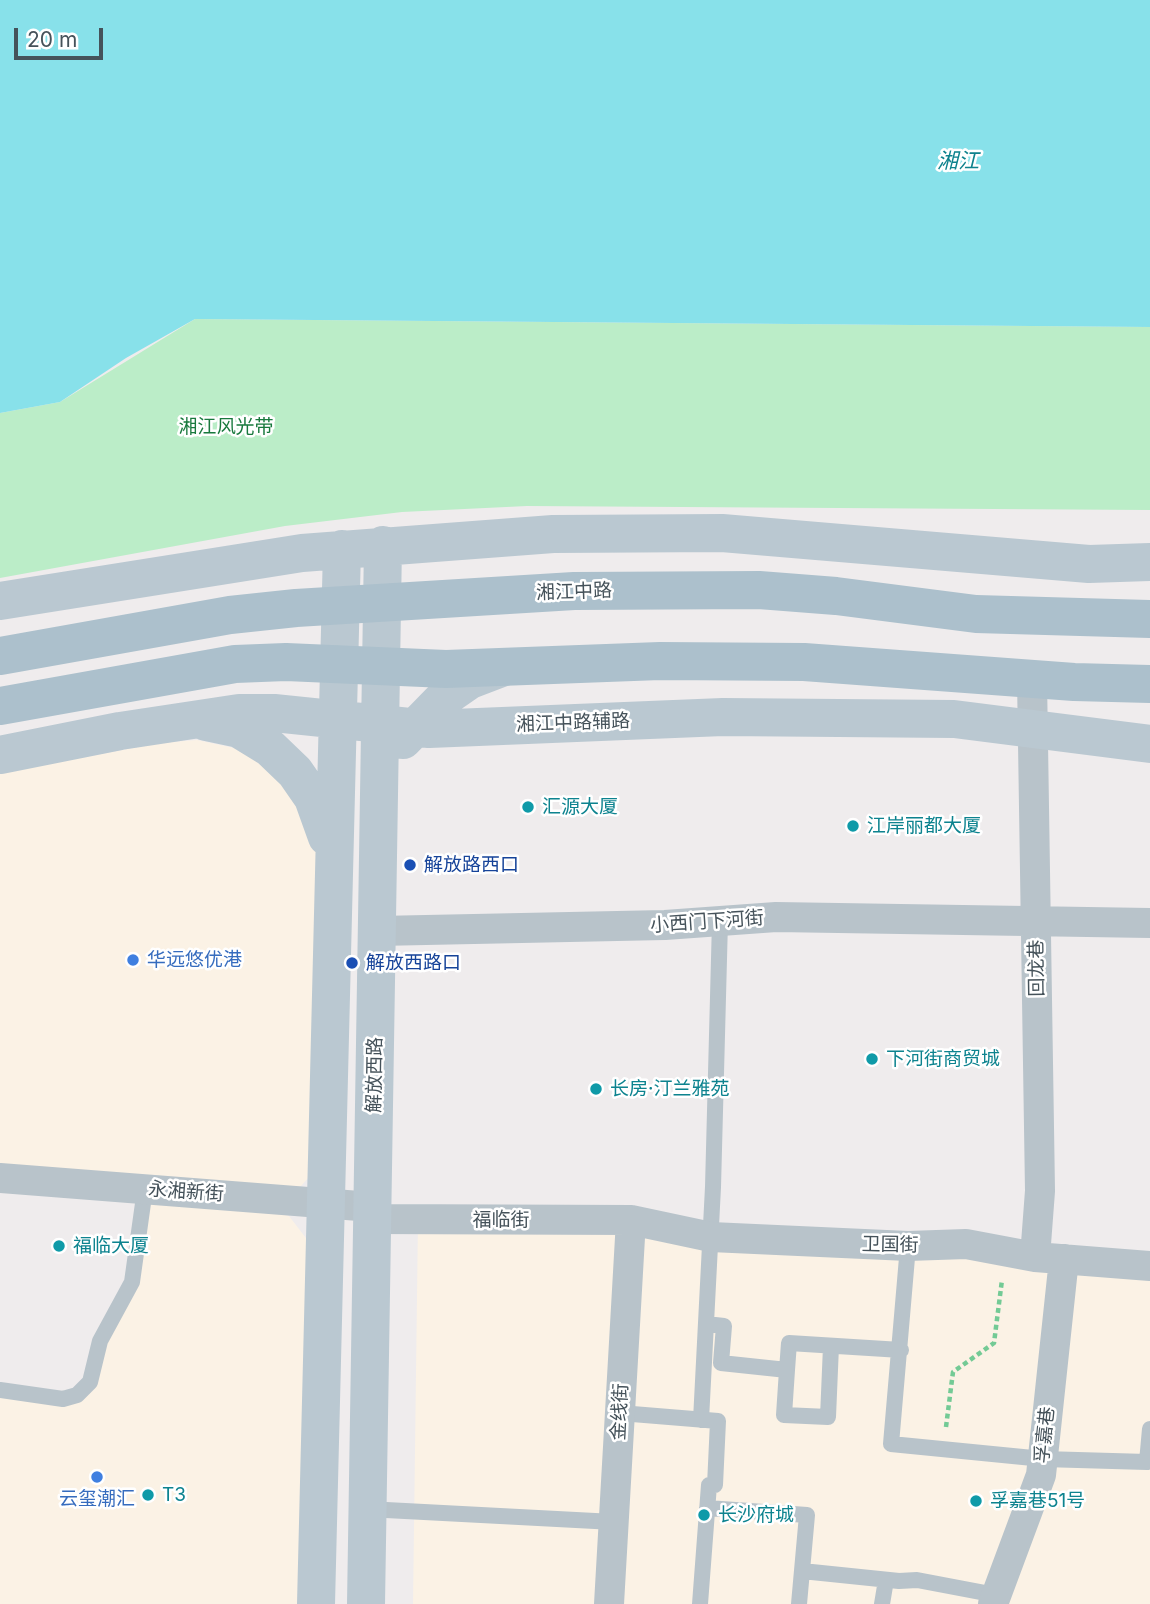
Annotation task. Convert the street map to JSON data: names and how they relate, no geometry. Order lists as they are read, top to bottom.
{
  "streets": {
    "main road": ["湘江中路", "湘江中路辅路", "解放西路"],
    "street": [
      "小西门下河街",
      "回龙巷",
      "永湘新街",
      "福临街",
      "卫国街",
      "金线街",
      "孚嘉巷"
    ]
  },
  "crossings": [
    ["湘江中路辅路", "回龙巷"],
    ["湘江中路辅路", "解放西路"],
    ["小西门下河街", "回龙巷"],
    ["小西门下河街", "解放西路"],
    ["回龙巷", "卫国街"],
    ["回龙巷", "孚嘉巷"],
    ["解放西路", "永湘新街"],
    ["解放西路", "福临街"],
    ["永湘新街", "福临街"],
    ["福临街", "卫国街"],
    ["福临街", "金线街"],
    ["卫国街", "金线街"],
    ["卫国街", "孚嘉巷"]
  ],
  "water": ["湘江"],
  "parks": ["湘江风光带"],
  "places": [
    "汇源大厦",
    "江岸丽都大厦",
    "解放路西口",
    "华远悠优港",
    "解放西路口",
    "下河街商贸城",
    "长房·汀兰雅苑",
    "福临大厦",
    "云玺潮汇",
    "T3",
    "孚嘉巷51号",
    "长沙府城"
  ],
  "scale_bar": "20 m"
}
